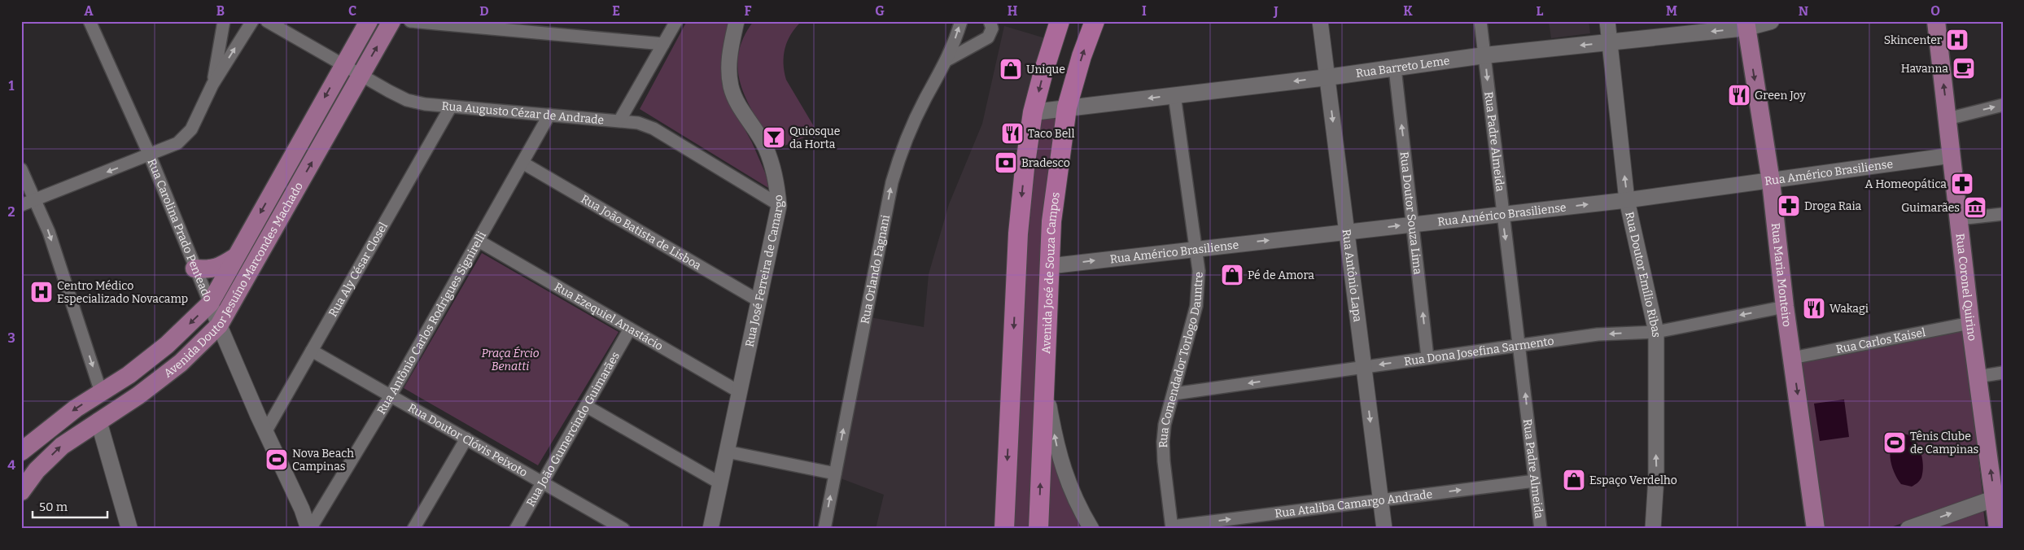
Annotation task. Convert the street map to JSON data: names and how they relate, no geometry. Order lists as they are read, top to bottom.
{
  "streets": {
    "highway": ["Avenida José de Souza Campos"],
    "main road": [
      "Rua Barreto Leme",
      "Rua Maria Monteiro",
      "Avenida Doutor Jesuíno Marcondes Machado",
      "Rua Coronel Quirino"
    ],
    "street": [
      "Rua Augusto Cézar de Andrade",
      "Rua Padre Almeida",
      "Rua Américo Brasiliense",
      "Rua Doutor Souza Lima",
      "Rua Carolina Prado Penteado",
      "Rua João Batista de Lisboa",
      "Rua Aly César Closel",
      "Rua Orlando Fagnani",
      "Rua José Ferreira de Camargo",
      "Rua Doutor Emílio Ribas",
      "Rua Antônio Lapa",
      "Rua Ezequiel Anastácio",
      "Rua Antônio Carlos Rodrigues Signirelli",
      "Rua Carlos Kaisel",
      "Rua Dona Josefina Sarmento",
      "Rua Comendador Torlogo Dauntre",
      "Rua João Gumercindo Guimarães",
      "Rua Doutor Clóvis Peixoto",
      "Rua Ataliba Camargo Andrade"
    ]
  },
  "crossings": [
    ["Rua Barreto Leme", "Rua Padre Almeida"],
    ["Rua Barreto Leme", "Rua Doutor Souza Lima"],
    ["Rua Barreto Leme", "Avenida José de Souza Campos"],
    ["Rua Barreto Leme", "Rua Doutor Emílio Ribas"],
    ["Rua Barreto Leme", "Rua Antônio Lapa"],
    ["Rua Barreto Leme", "Rua Maria Monteiro"],
    ["Rua Barreto Leme", "Rua Comendador Torlogo Dauntre"],
    ["Rua Augusto Cézar de Andrade", "Rua Aly César Closel"],
    ["Rua Augusto Cézar de Andrade", "Rua José Ferreira de Camargo"],
    ["Rua Augusto Cézar de Andrade", "Avenida Doutor Jesuíno Marcondes Machado"],
    ["Rua Augusto Cézar de Andrade", "Rua Antônio Carlos Rodrigues Signirelli"],
    ["Rua Padre Almeida", "Rua Américo Brasiliense"],
    ["Rua Padre Almeida", "Rua Dona Josefina Sarmento"],
    ["Rua Padre Almeida", "Rua Ataliba Camargo Andrade"],
    ["Rua Américo Brasiliense", "Rua Doutor Souza Lima"],
    ["Rua Américo Brasiliense", "Avenida José de Souza Campos"],
    ["Rua Américo Brasiliense", "Rua Doutor Emílio Ribas"],
    ["Rua Américo Brasiliense", "Rua Antônio Lapa"],
    ["Rua Américo Brasiliense", "Rua Maria Monteiro"],
    ["Rua Américo Brasiliense", "Rua Coronel Quirino"],
    ["Rua Américo Brasiliense", "Rua Comendador Torlogo Dauntre"],
    ["Rua Doutor Souza Lima", "Rua Dona Josefina Sarmento"],
    ["Rua Carolina Prado Penteado", "Rua Aly César Closel"],
    ["Rua Carolina Prado Penteado", "Avenida Doutor Jesuíno Marcondes Machado"],
    ["Rua Carolina Prado Penteado", "Rua Antônio Carlos Rodrigues Signirelli"],
    ["Rua João Batista de Lisboa", "Rua José Ferreira de Camargo"],
    ["Rua João Batista de Lisboa", "Rua Antônio Carlos Rodrigues Signirelli"],
    ["Rua Aly César Closel", "Rua Doutor Clóvis Peixoto"],
    ["Rua José Ferreira de Camargo", "Rua Ezequiel Anastácio"],
    ["Rua Doutor Emílio Ribas", "Rua Dona Josefina Sarmento"],
    ["Rua Antônio Lapa", "Rua Dona Josefina Sarmento"],
    ["Rua Antônio Lapa", "Rua Ataliba Camargo Andrade"],
    ["Rua Maria Monteiro", "Rua Carlos Kaisel"],
    ["Rua Maria Monteiro", "Rua Dona Josefina Sarmento"],
    ["Rua Coronel Quirino", "Rua Carlos Kaisel"],
    ["Rua Ezequiel Anastácio", "Rua Antônio Carlos Rodrigues Signirelli"],
    ["Rua Ezequiel Anastácio", "Rua João Gumercindo Guimarães"],
    ["Rua Antônio Carlos Rodrigues Signirelli", "Rua Doutor Clóvis Peixoto"],
    ["Rua Dona Josefina Sarmento", "Rua Comendador Torlogo Dauntre"],
    ["Rua Comendador Torlogo Dauntre", "Rua Ataliba Camargo Andrade"],
    ["Rua João Gumercindo Guimarães", "Rua Doutor Clóvis Peixoto"]
  ],
  "one_way": [
    "Rua Barreto Leme",
    "Rua Américo Brasiliense",
    "Rua Doutor Souza Lima",
    "Rua Orlando Fagnani",
    "Rua Doutor Emílio Ribas",
    "Rua Antônio Lapa",
    "Rua Maria Monteiro",
    "Rua Coronel Quirino",
    "Rua Dona Josefina Sarmento",
    "Rua Ataliba Camargo Andrade"
  ],
  "parks": ["Praça Ércio Benatti"],
  "places": {
    "hospital": ["Skincenter", "Centro Médico Especializado Novacamp"],
    "cafe": ["Havanna"],
    "shop": ["Unique", "Pé de Amora", "Espaço Verdelho"],
    "restaurant": ["Green Joy", "Taco Bell", "Wakagi"],
    "bar": ["Quiosque da Horta"],
    "bank": ["Bradesco"],
    "pharmacy": ["A Homeopática", "Droga Raia"],
    "museum": ["Guimarães"],
    "sports": ["Tênis Clube de Campinas", "Nova Beach Campinas"]
  },
  "scale_bar": "50 m",
  "grid": {
    "columns": [
      "A",
      "B",
      "C",
      "D",
      "E",
      "F",
      "G",
      "H",
      "I",
      "J",
      "K",
      "L",
      "M",
      "N",
      "O"
    ],
    "rows": [
      "1",
      "2",
      "3",
      "4"
    ]
  }
}
